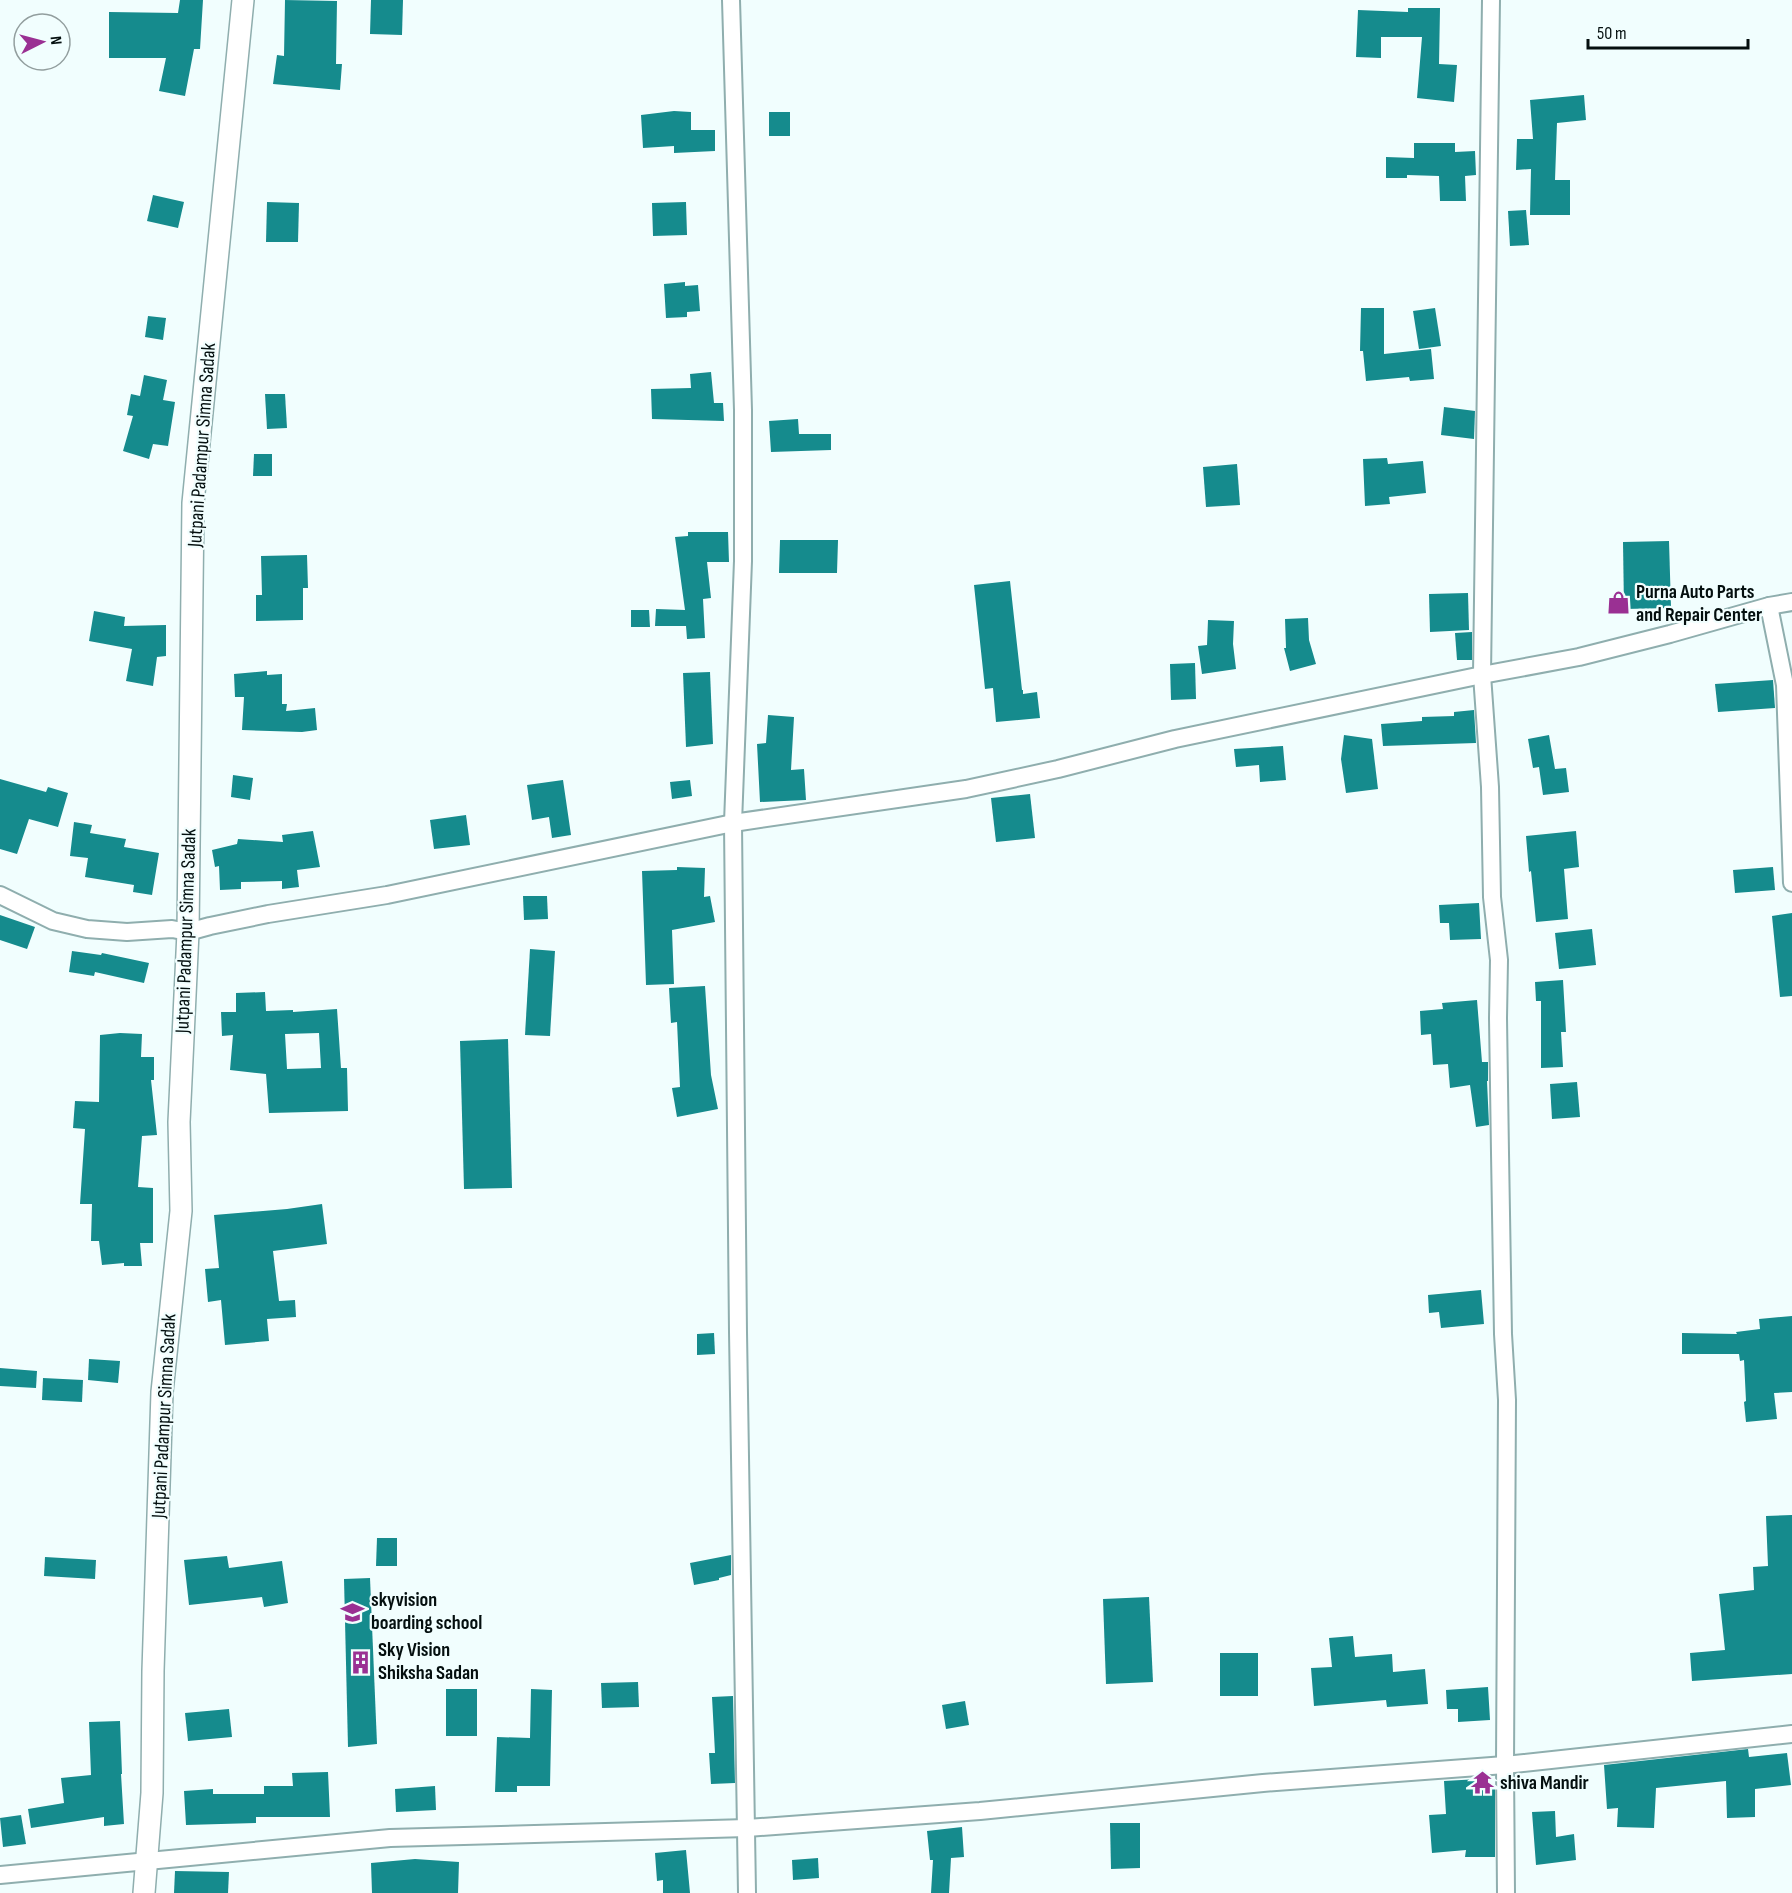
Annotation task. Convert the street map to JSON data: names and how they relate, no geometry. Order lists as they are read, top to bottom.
{
  "streets": {
    "street": ["Jutpani Padampur Simna Sadak"]
  },
  "places": {
    "shop": ["Purna Auto Parts and Repair Center"],
    "school or university": ["skyvision boarding school"],
    "building": ["Sky Vision Shiksha Sadan"],
    "temple": ["shiva Mandir"]
  },
  "scale_bar": "50 m",
  "north": "right"
}
